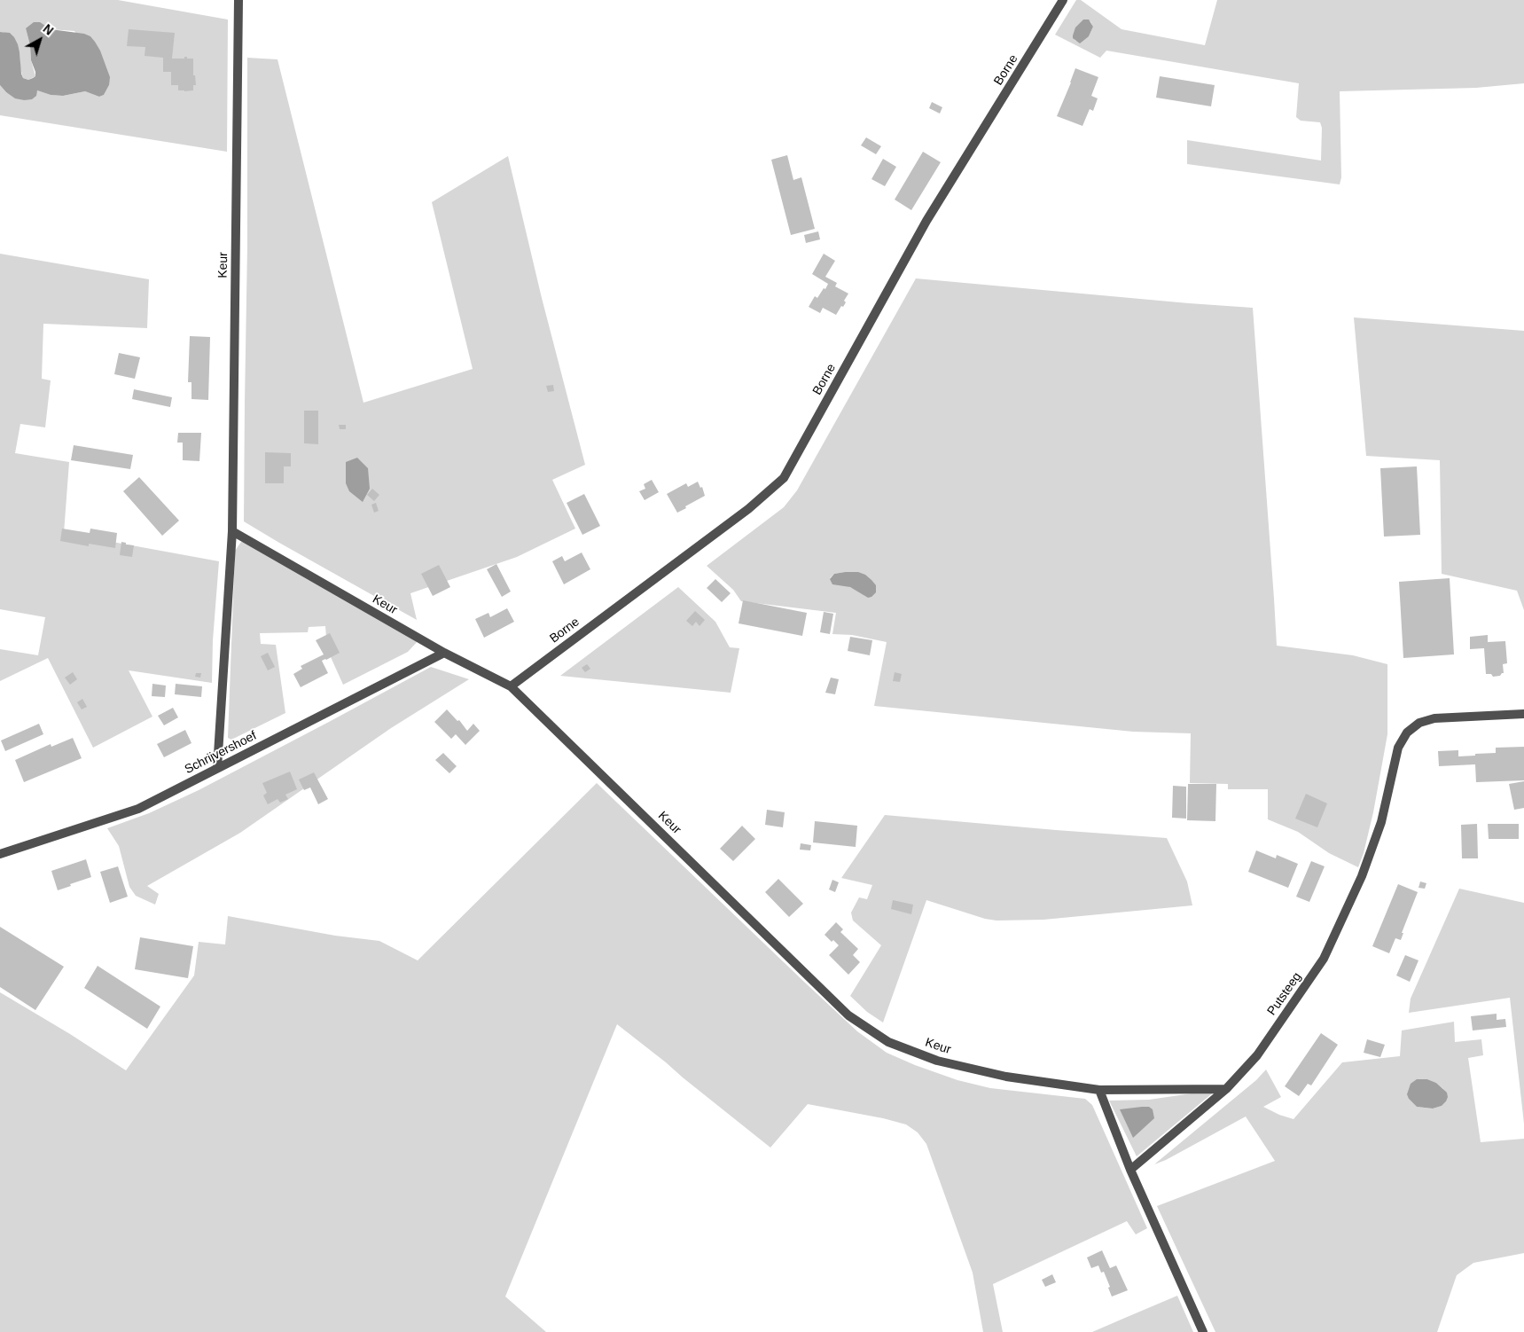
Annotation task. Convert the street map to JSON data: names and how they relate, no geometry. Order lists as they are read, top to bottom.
{
  "streets": {
    "street": [
      "Borne",
      "Keur",
      "Schrijvershoef",
      "Putsteeg"
    ]
  },
  "crossings": [
    ["Borne", "Keur"],
    ["Keur", "Schrijvershoef"],
    ["Keur", "Putsteeg"]
  ],
  "north": "top right"
}
